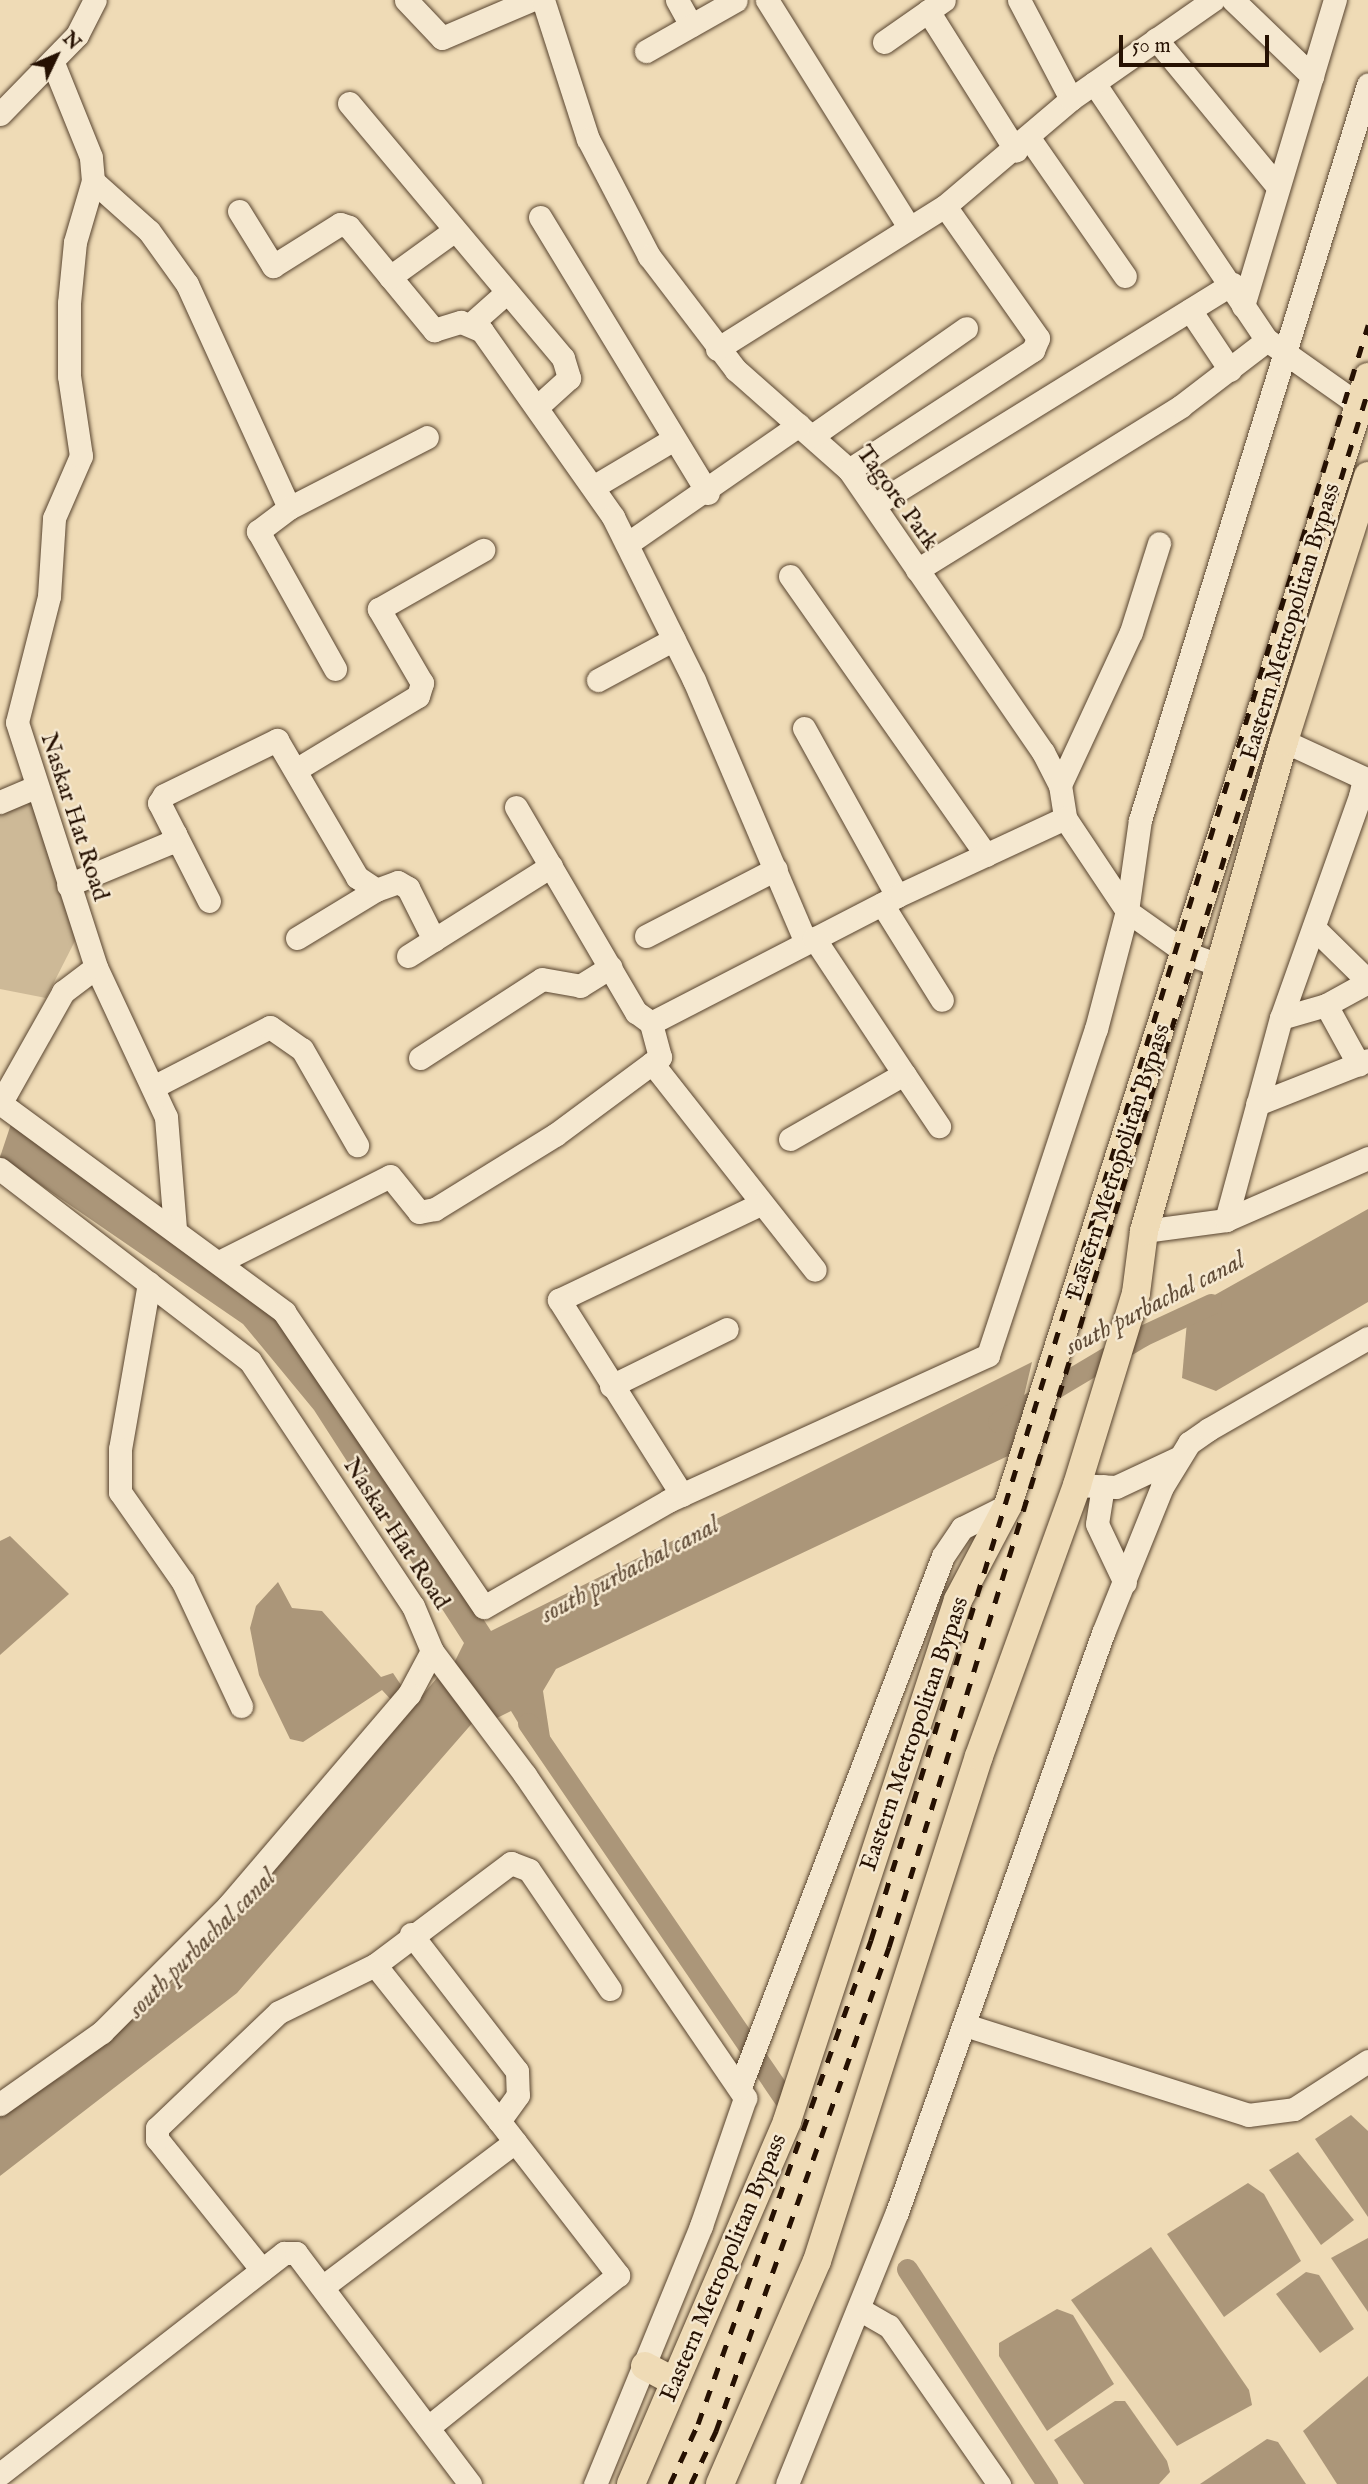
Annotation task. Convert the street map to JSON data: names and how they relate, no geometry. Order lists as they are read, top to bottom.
{
  "streets": {
    "main road": ["Eastern Metropolitan Bypass"],
    "street": ["Tagore Park", "Naskar Hat Road"]
  },
  "crossings": [
    ["Tagore Park", "Eastern Metropolitan Bypass"]
  ],
  "water": ["south purbachal canal"],
  "scale_bar": "50 m",
  "north": "top right"
}
